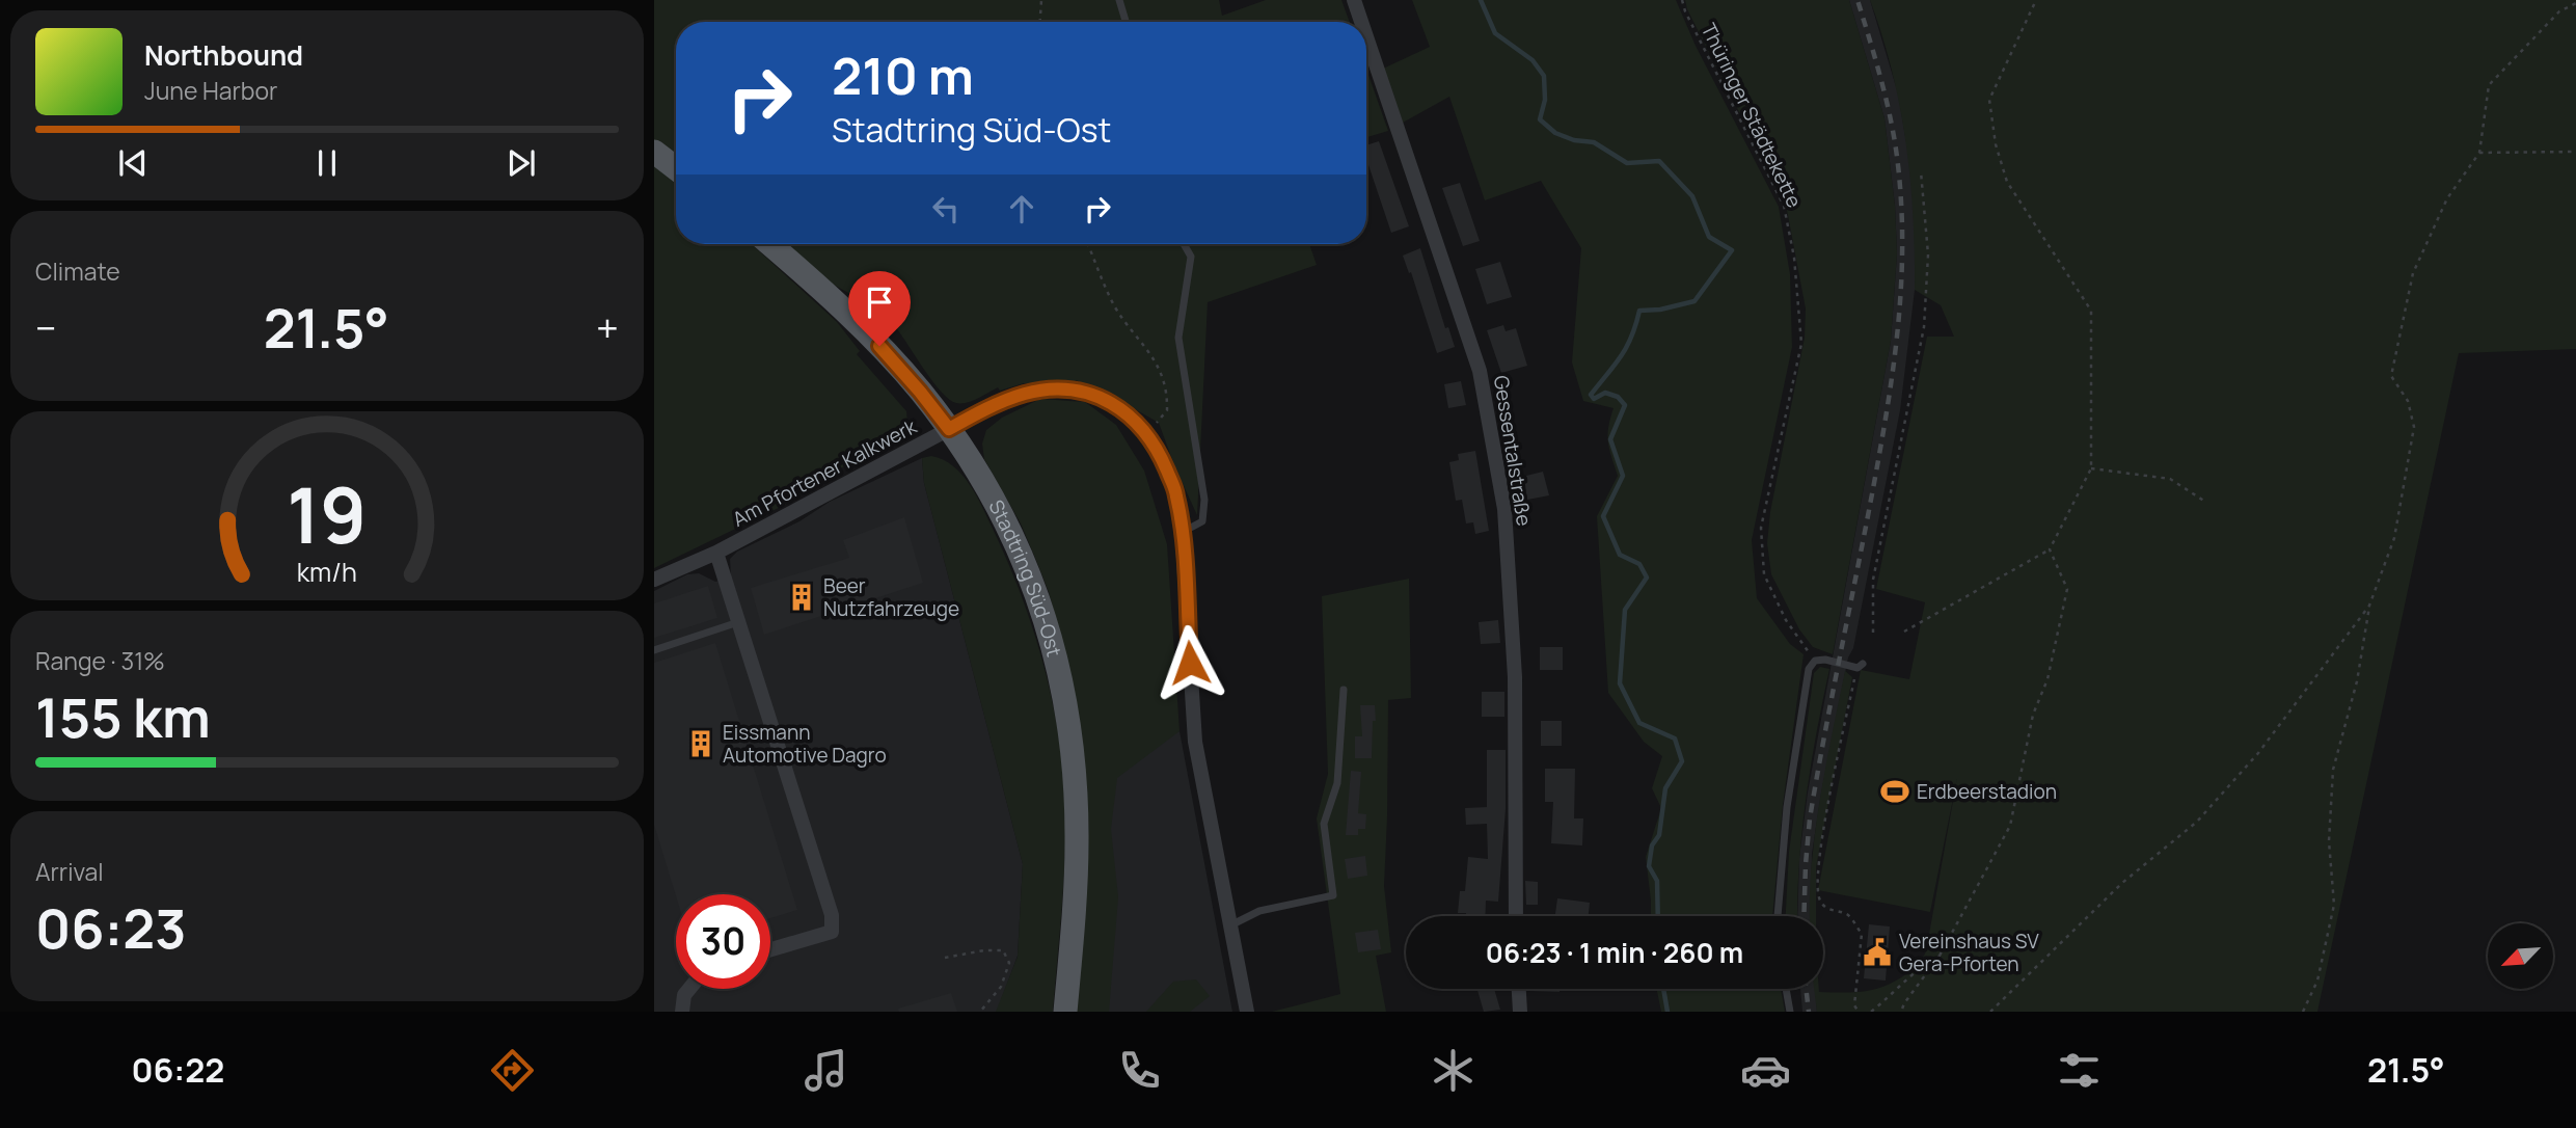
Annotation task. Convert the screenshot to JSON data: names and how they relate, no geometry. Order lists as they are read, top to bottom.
{
  "streets": {
    "main road": ["Stadtring Süd-Ost"],
    "street": ["Gessentalstraße", "Am Pfortener Kalkwerk"],
    "path": ["Thüringer Städtekette"]
  },
  "crossings": [
    ["Am Pfortener Kalkwerk", "Stadtring Süd-Ost"]
  ],
  "places": {
    "building": ["Beer Nutzfahrzeuge", "Eissmann Automotive Dagro"],
    "sports": ["Erdbeerstadion"],
    "public building": ["Vereinshaus SV Gera-Pforten"]
  },
  "north": "bottom left",
  "page": {
    "turn": ["210 m", "Stadtring Süd-Ost"],
    "song": ["Northbound", "June Harbor"],
    "tile": [
      "Climate",
      ["Range · 31%", "155 km"],
      ["Arrival", "06:23"]
    ],
    "heat": ["−", "21.5°", "+"],
    "limit": "30",
    "trip": "06:23 · 1 min · 260 m",
    "tabs": ["06:22", "21.5°"],
    "gauge": ["19", "km/h"]
  }
}
